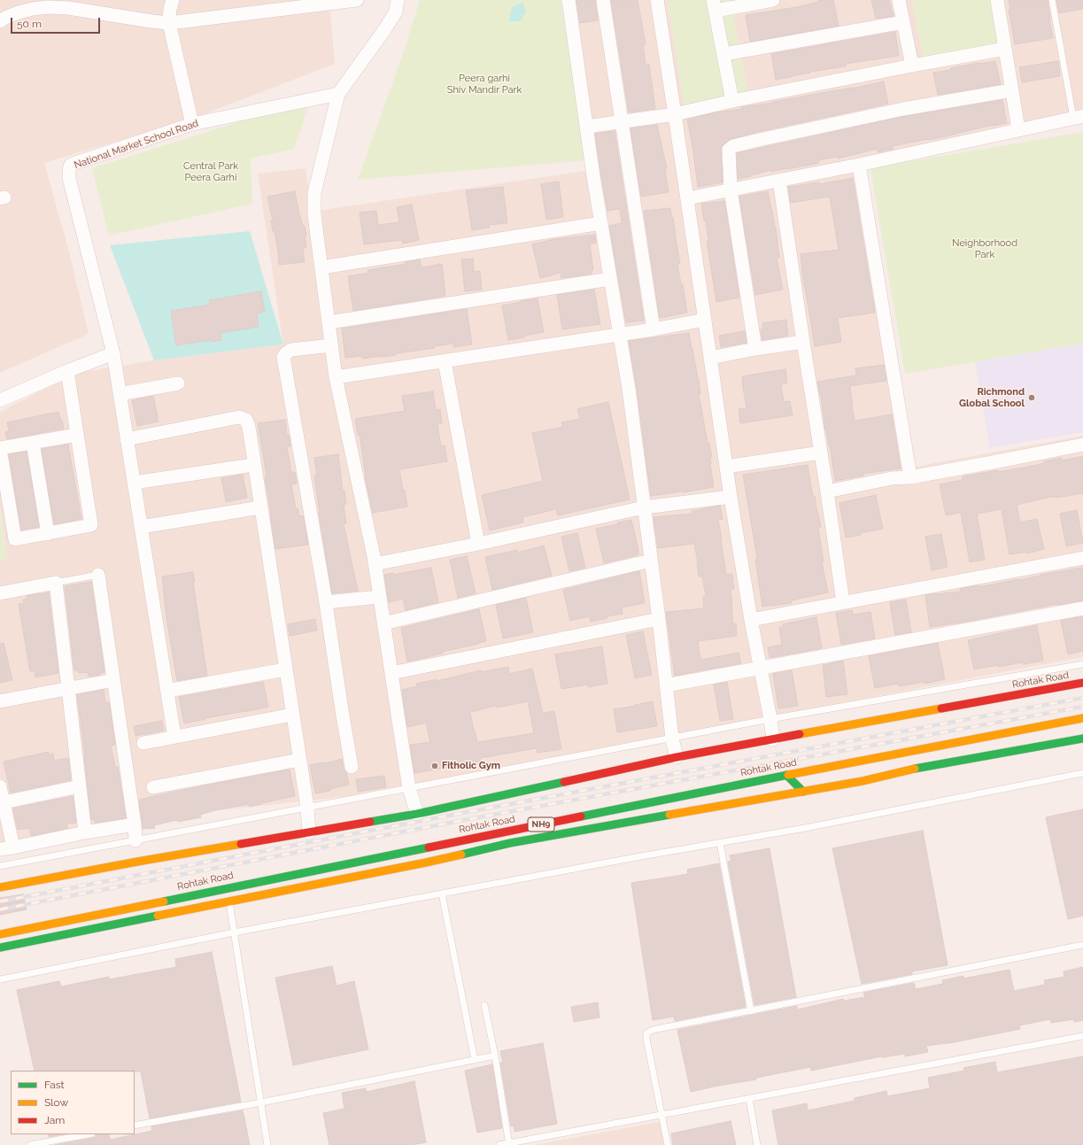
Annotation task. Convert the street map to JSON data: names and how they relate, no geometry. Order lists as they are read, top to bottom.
{
  "streets": {
    "main road": ["Rohtak Road", "NH9"],
    "street": ["National Market School Road"]
  },
  "parks": ["Peera garhi Shiv Mandir Park", "Central Park Peera Garhi", "Neighborhood Park"],
  "places": ["Richmond Global School", "Fitholic Gym"],
  "legend": ["Fast", "Slow", "Jam"],
  "scale_bar": "50 m"
}
